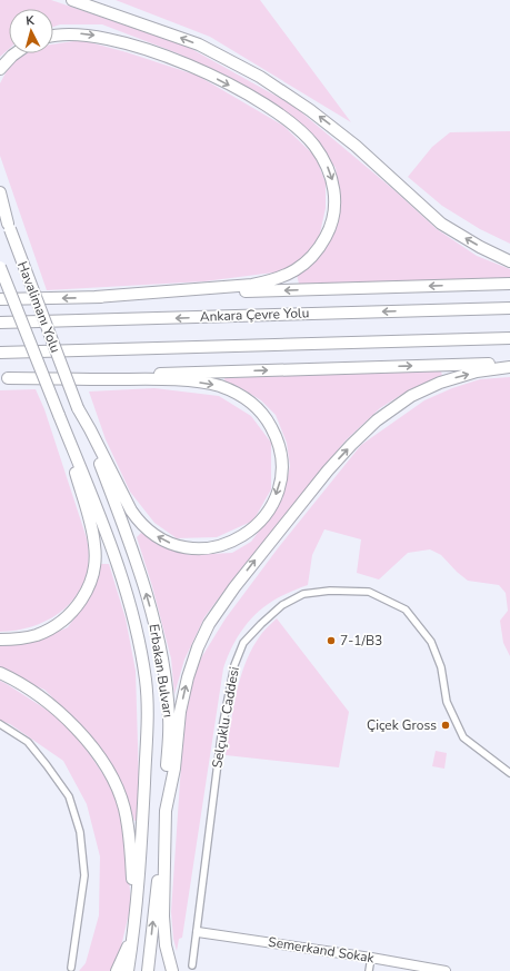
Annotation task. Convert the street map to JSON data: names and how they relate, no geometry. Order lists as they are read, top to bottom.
{
  "streets": {
    "highway": ["Havalimanı Yolu", "Ankara Çevre Yolu", "Erbakan Bulvarı"],
    "street": ["Selçuklu Caddesi", "Semerkand Sokak"]
  },
  "crossings": [
    ["Havalimanı Yolu", "Erbakan Bulvarı"],
    ["Selçuklu Caddesi", "Semerkand Sokak"]
  ],
  "places": ["7-1/B3", "Çiçek Gross"],
  "north": "top"
}
